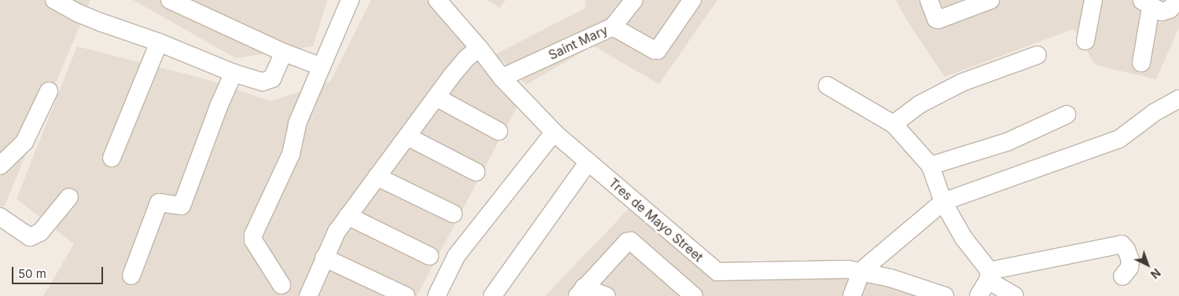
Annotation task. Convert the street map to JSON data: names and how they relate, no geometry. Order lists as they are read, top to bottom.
{
  "streets": {
    "street": ["Saint Mary", "Tres de Mayo Street"]
  },
  "crossings": [
    ["Saint Mary", "Tres de Mayo Street"]
  ],
  "scale_bar": "50 m",
  "north": "bottom right"
}
